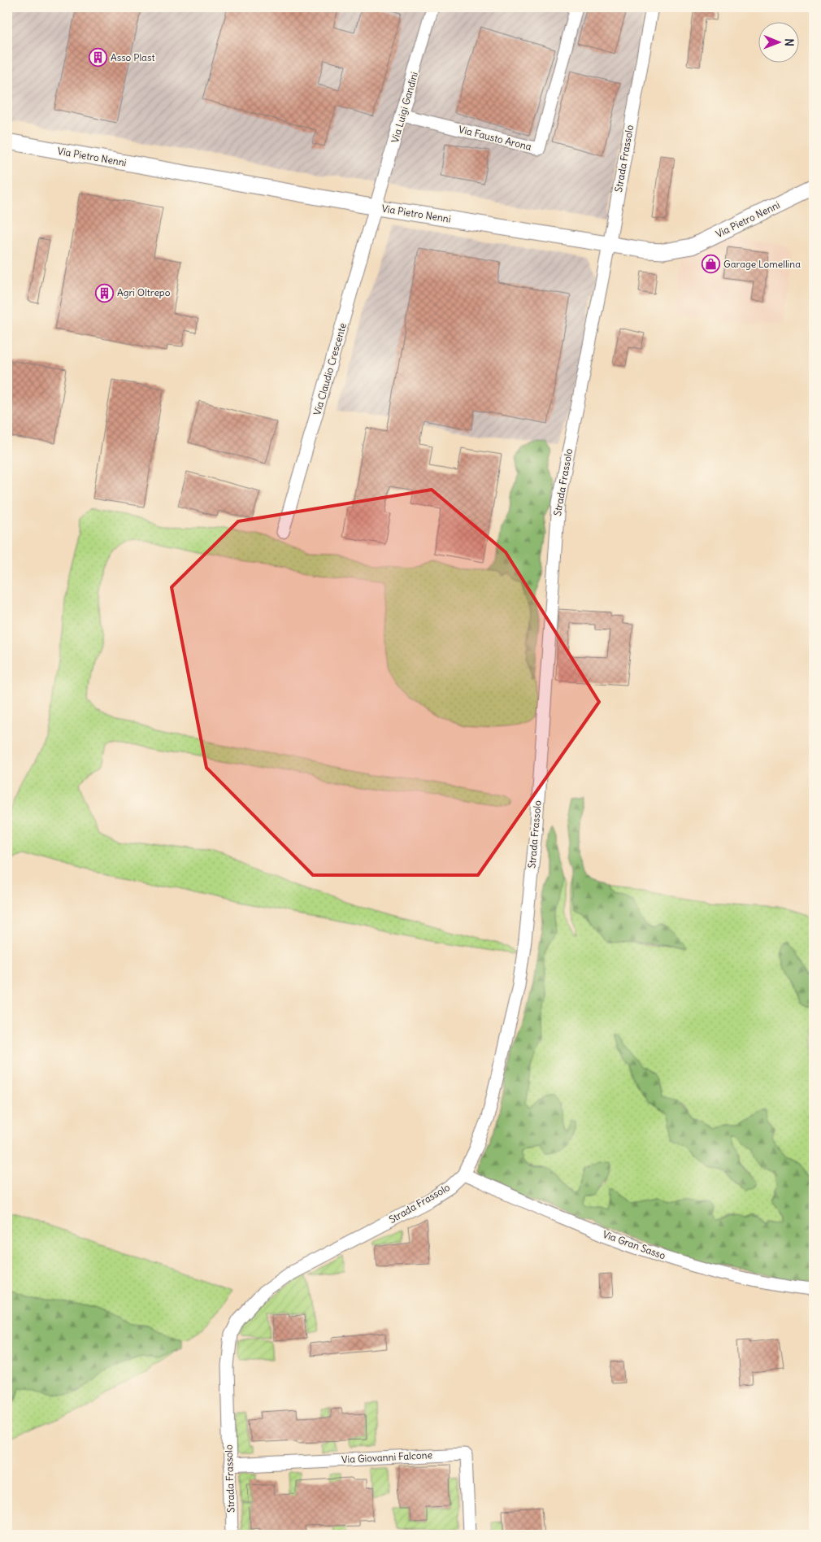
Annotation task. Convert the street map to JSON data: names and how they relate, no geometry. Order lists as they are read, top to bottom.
{
  "streets": {
    "street": [
      "Via Luigi Gandini",
      "Via Fausto Arona",
      "Via Pietro Nenni",
      "Strada Frassolo",
      "Via Claudio Crescente",
      "Via Gran Sasso",
      "Via Giovanni Falcone"
    ]
  },
  "crossings": [
    ["Via Luigi Gandini", "Via Fausto Arona"],
    ["Via Luigi Gandini", "Via Pietro Nenni"],
    ["Via Luigi Gandini", "Via Claudio Crescente"],
    ["Via Pietro Nenni", "Strada Frassolo"],
    ["Via Pietro Nenni", "Via Claudio Crescente"],
    ["Strada Frassolo", "Via Gran Sasso"],
    ["Strada Frassolo", "Via Giovanni Falcone"]
  ],
  "places": {
    "building": ["Asso Plast", "Agri Oltrepo"],
    "shop": ["Garage Lomellina"]
  },
  "north": "right"
}
